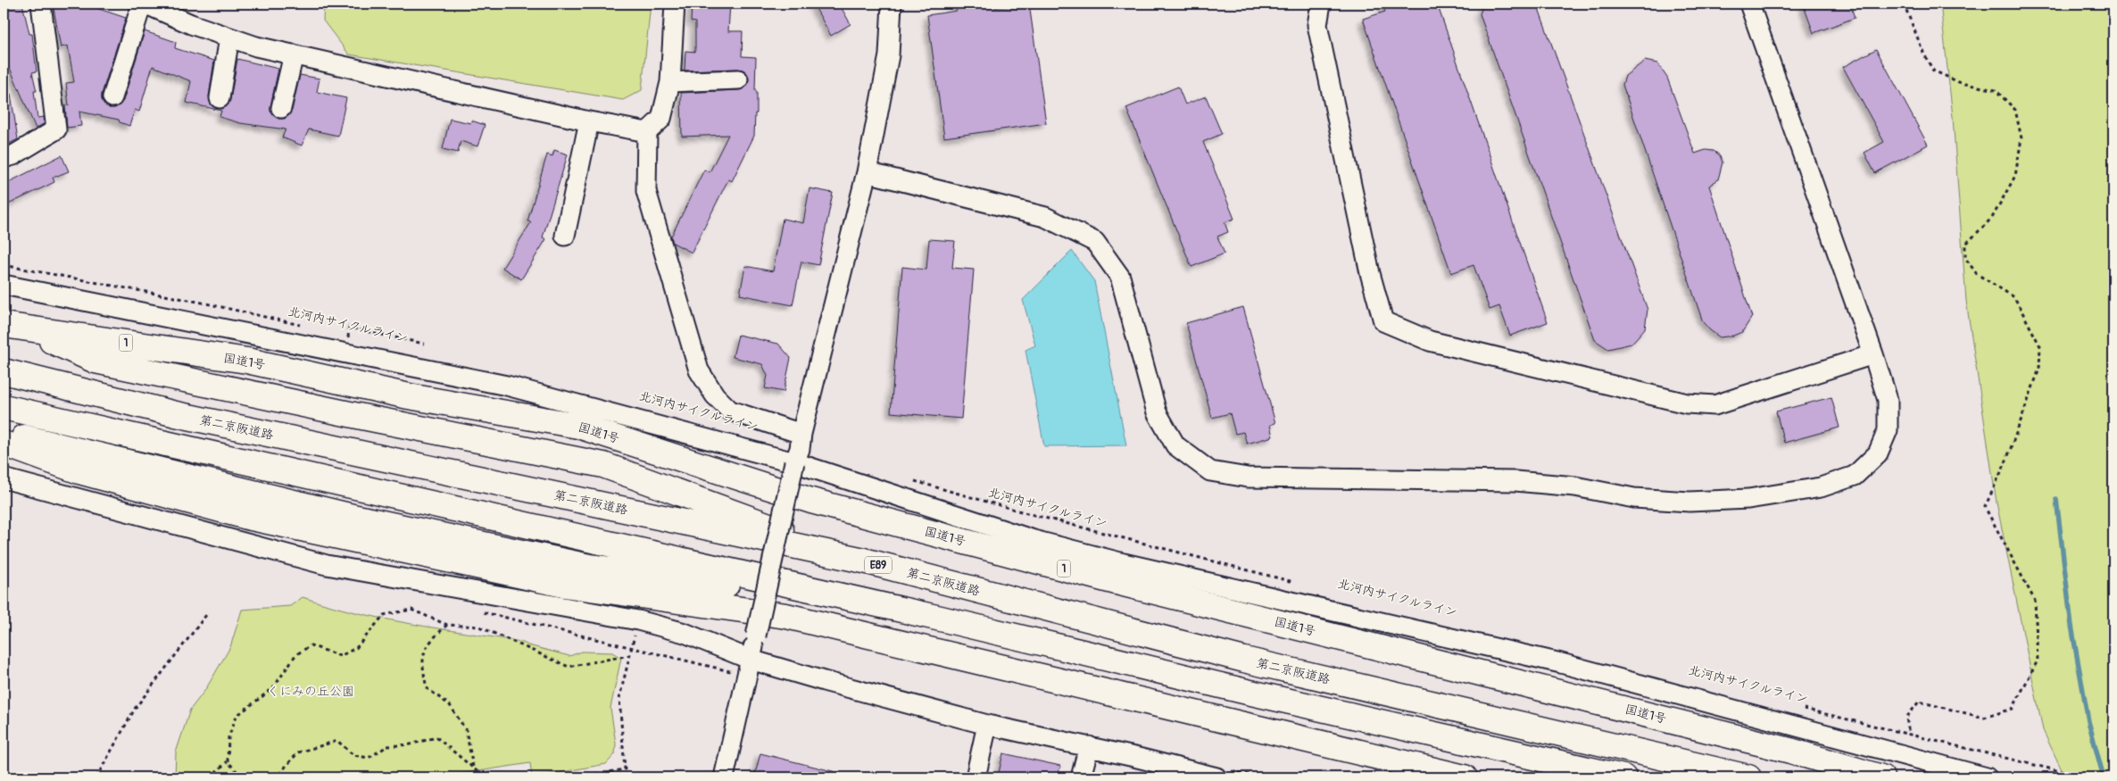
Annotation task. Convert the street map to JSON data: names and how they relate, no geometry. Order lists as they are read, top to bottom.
{
  "streets": {
    "highway": [
      "1",
      "国道1号",
      "第二京阪道路",
      "E89"
    ],
    "path": ["北河内サイクルライン"]
  },
  "parks": ["くにみの丘公園"]
}
